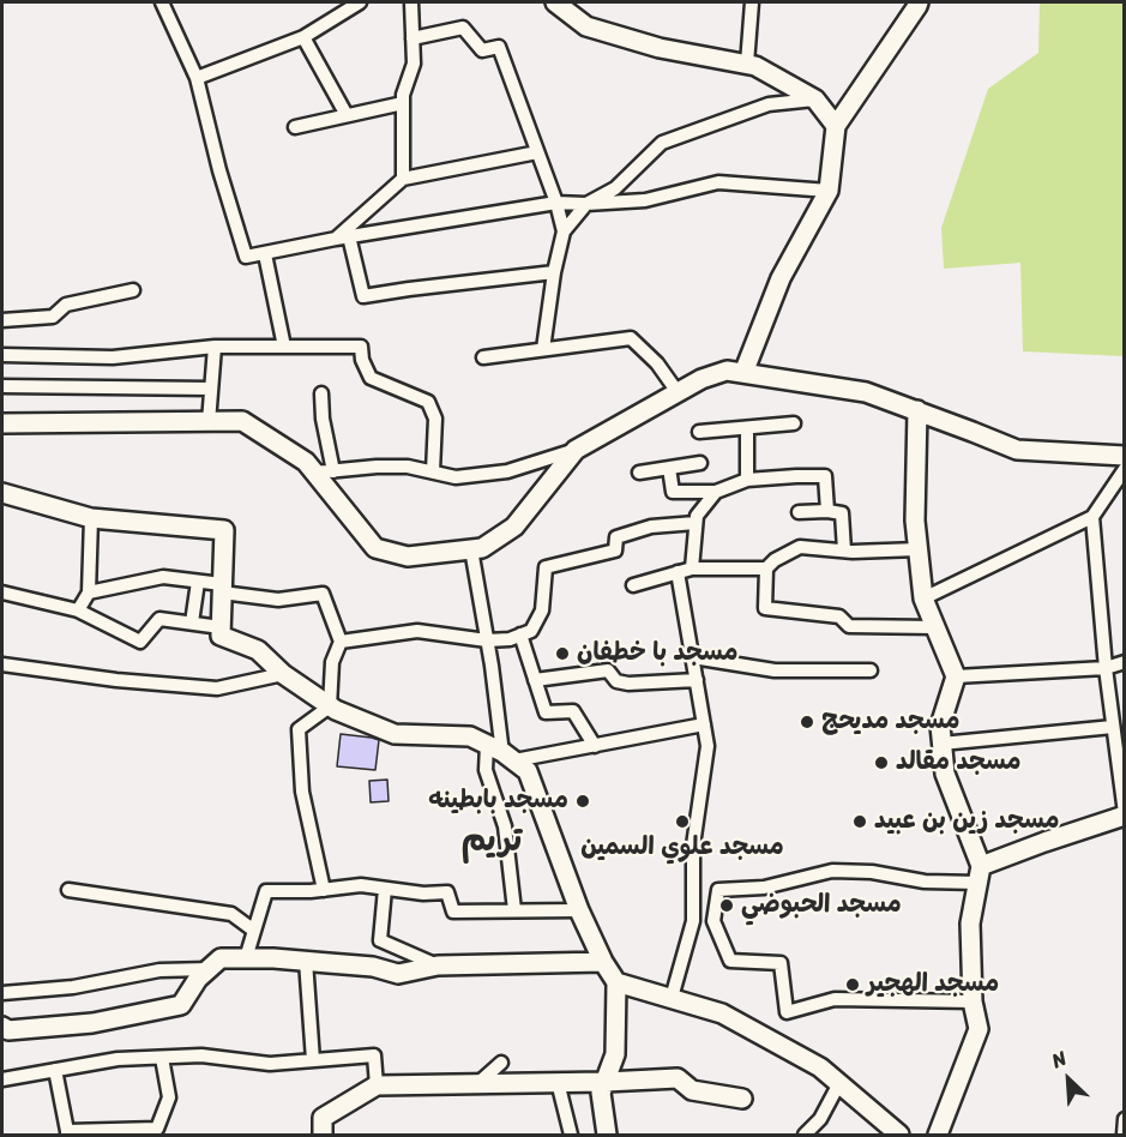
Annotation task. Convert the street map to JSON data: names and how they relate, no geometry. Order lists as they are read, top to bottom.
{
  "districts": ["تريم"],
  "places": [
    "مسجد با خطفان",
    "مسجد مديحج",
    "مسجد مقالد",
    "مسجد بابطينه",
    "مسجد علوي السمين",
    "مسجد زين بن عبيد",
    "مسجد الحبوضي",
    "مسجد الهجير"
  ],
  "north": "top left"
}
